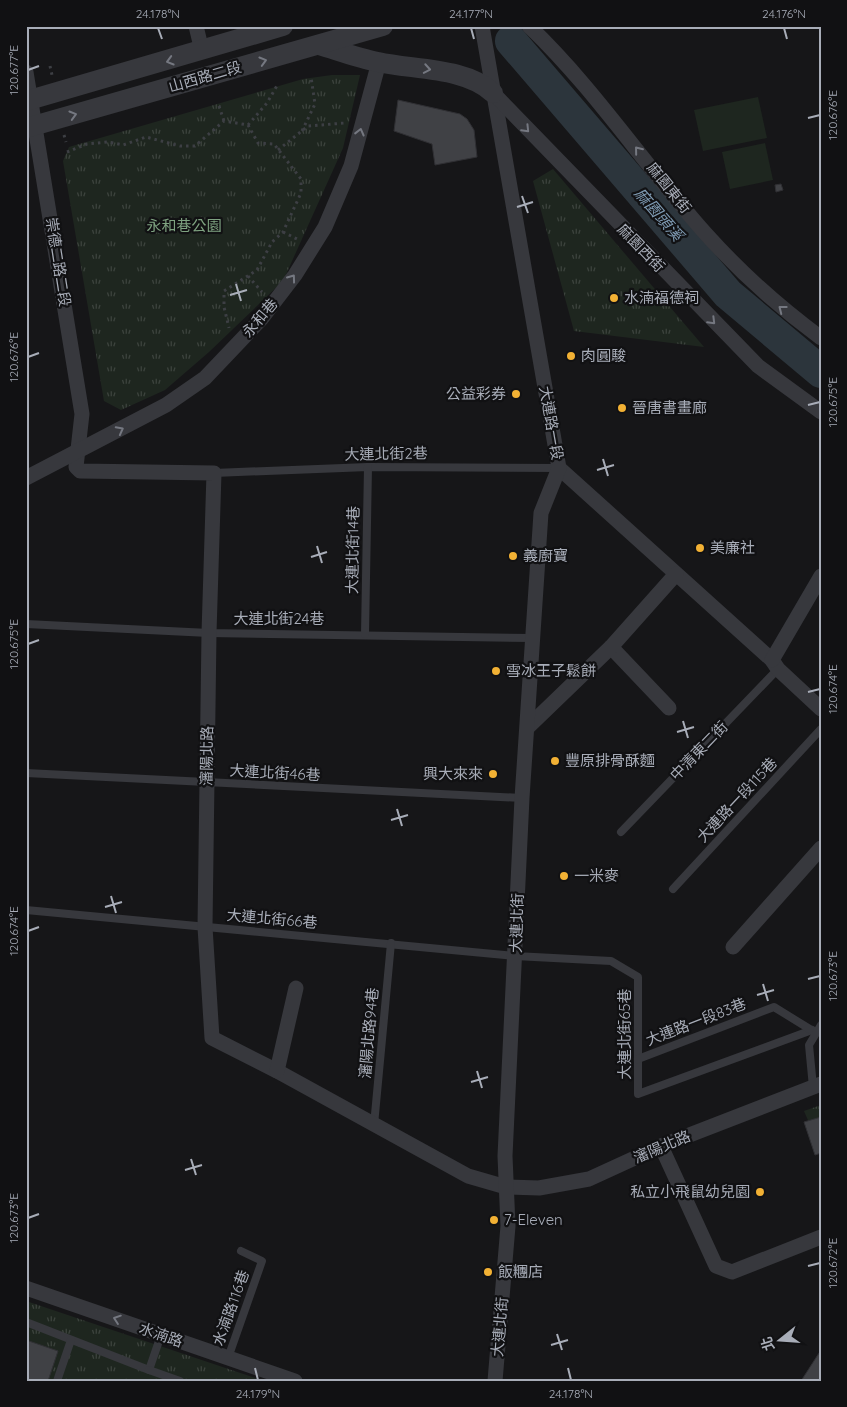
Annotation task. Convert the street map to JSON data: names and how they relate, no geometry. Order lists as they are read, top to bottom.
{
  "streets": {
    "street": [
      "山西路二段",
      "麻園東街",
      "麻園西街",
      "崇德二路二段",
      "永和巷",
      "大連路一段",
      "中清東二街",
      "瀋陽北路",
      "大連北街",
      "水湳路"
    ],
    "lane": [
      "大連北街2巷",
      "大連北街14巷",
      "大連北街24巷",
      "大連北街46巷",
      "大連路一段115巷",
      "大連北街66巷",
      "大連路一段83巷",
      "瀋陽北路94巷",
      "大連北街65巷",
      "水湳路116巷"
    ]
  },
  "crossings": [
    ["山西路二段", "崇德二路二段"],
    ["麻園西街", "大連路一段"],
    ["崇德二路二段", "永和巷"],
    ["大連路一段", "大連北街2巷"],
    ["大連路一段", "中清東二街"],
    ["大連路一段", "大連北街"],
    ["大連北街2巷", "大連北街14巷"],
    ["大連北街2巷", "瀋陽北路"],
    ["大連北街2巷", "大連北街"],
    ["大連北街14巷", "大連北街24巷"],
    ["大連北街24巷", "瀋陽北路"],
    ["大連北街24巷", "大連北街"],
    ["瀋陽北路", "大連北街46巷"],
    ["瀋陽北路", "大連北街66巷"],
    ["瀋陽北路", "大連北街"],
    ["瀋陽北路", "大連路一段83巷"],
    ["瀋陽北路", "瀋陽北路94巷"],
    ["瀋陽北路", "大連北街65巷"],
    ["大連北街46巷", "大連北街"],
    ["大連北街66巷", "大連北街"],
    ["大連北街66巷", "瀋陽北路94巷"],
    ["大連北街66巷", "大連北街65巷"],
    ["大連北街", "大連北街65巷"],
    ["大連路一段83巷", "大連北街65巷"],
    ["水湳路116巷", "水湳路"]
  ],
  "one_way": [
    "麻園東街",
    "麻園西街",
    "永和巷",
    "水湳路"
  ],
  "water": ["麻園頭溪"],
  "parks": ["永和巷公園"],
  "places": [
    "水湳福德祠",
    "肉圓駿",
    "公益彩券",
    "晉唐書畫廊",
    "美廉社",
    "義廚寶",
    "雪冰王子鬆餅",
    "豐原排骨酥麵",
    "興大來來",
    "一米麥",
    "私立小飛鼠幼兒園",
    "7-Eleven",
    "飯糰店"
  ],
  "north": "left",
  "coordinates": [
    "24.178°N",
    "24.177°N",
    "24.176°N",
    "120.677°E",
    "120.676°E",
    "120.675°E",
    "120.674°E",
    "120.673°E",
    "120.672°E",
    "24.179°N"
  ]
}
